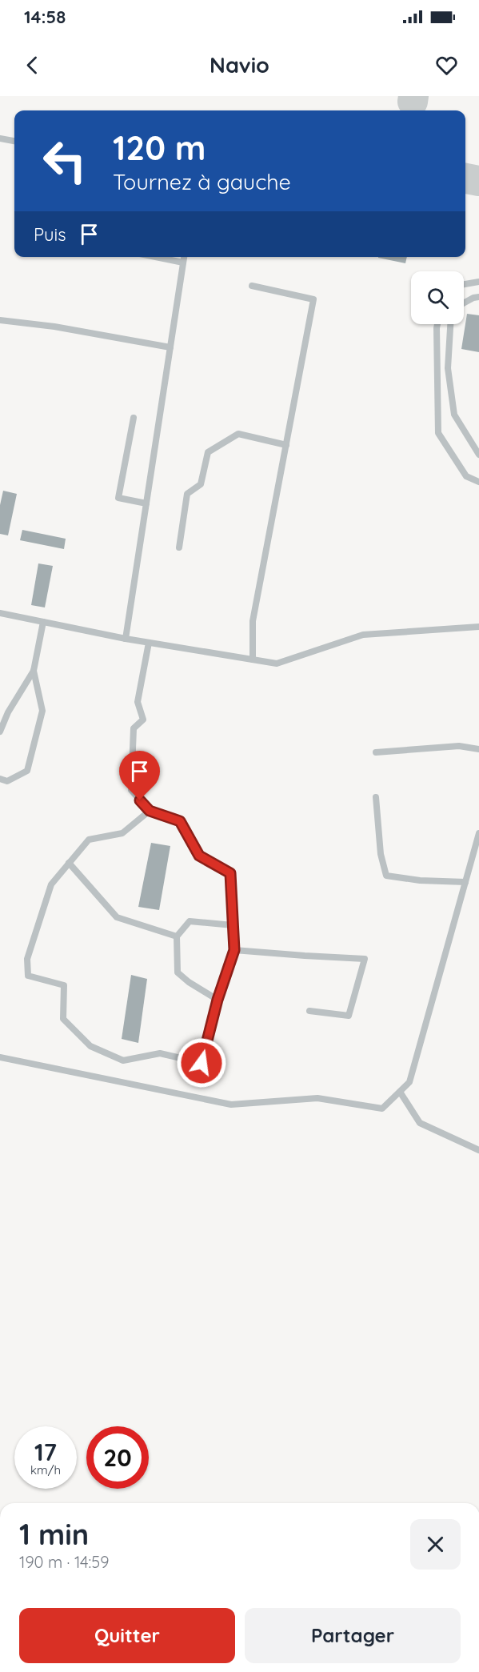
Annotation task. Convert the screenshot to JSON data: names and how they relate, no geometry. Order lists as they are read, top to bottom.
{
  "page": {
    "status": "14:58",
    "header": "Navio",
    "turn": ["120 m", "Tournez à gauche"],
    "then": "Puis",
    "speed": "17 km/h",
    "limit": "20",
    "heading": ["1 min", "190 m · 14:59"],
    "buttons": ["Quitter", "Partager"]
  }
}
